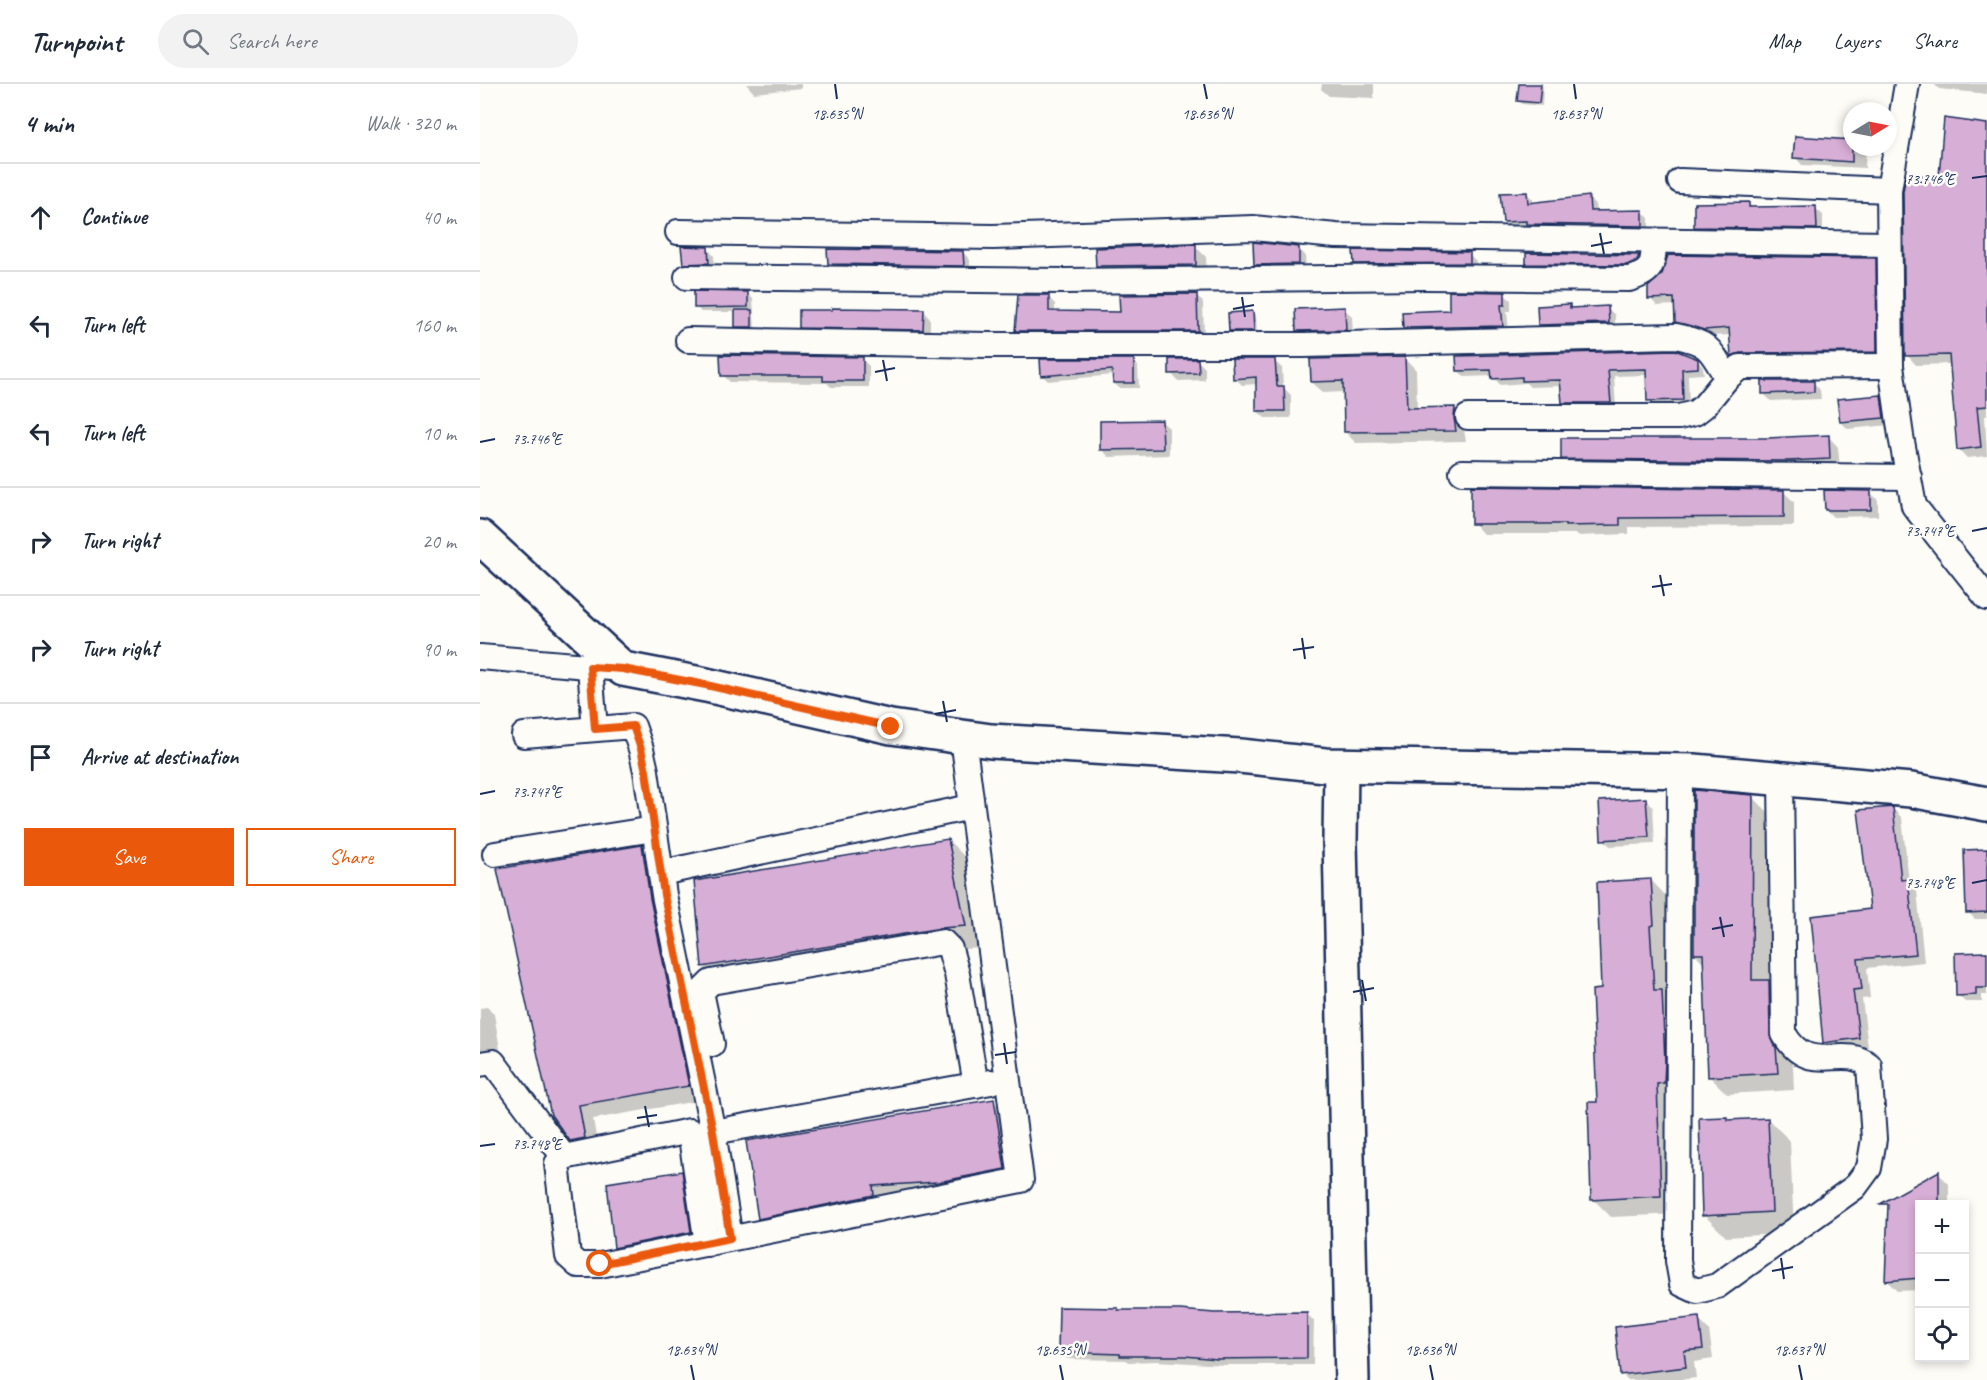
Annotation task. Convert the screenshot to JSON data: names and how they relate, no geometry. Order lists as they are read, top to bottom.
{
  "north": "right",
  "page": {
    "header": "Turnpoint",
    "search": "Search here",
    "nav": ["Map", "Layers", "Share"],
    "heading": ["4 min", "Walk · 320 m"],
    "list": [
      ["Continue", "40 m"],
      ["Turn left", "160 m"],
      ["Turn left", "10 m"],
      ["Turn right", "20 m"],
      ["Turn right", "90 m"],
      "Arrive at destination"
    ],
    "buttons": ["Save", "Share"],
    "map_buttons": ["+", "−"]
  },
  "coordinates": [
    "18.635°N",
    "18.636°N",
    "18.637°N",
    "73.746°E",
    "73.747°E",
    "73.748°E",
    "18.634°N"
  ]
}
